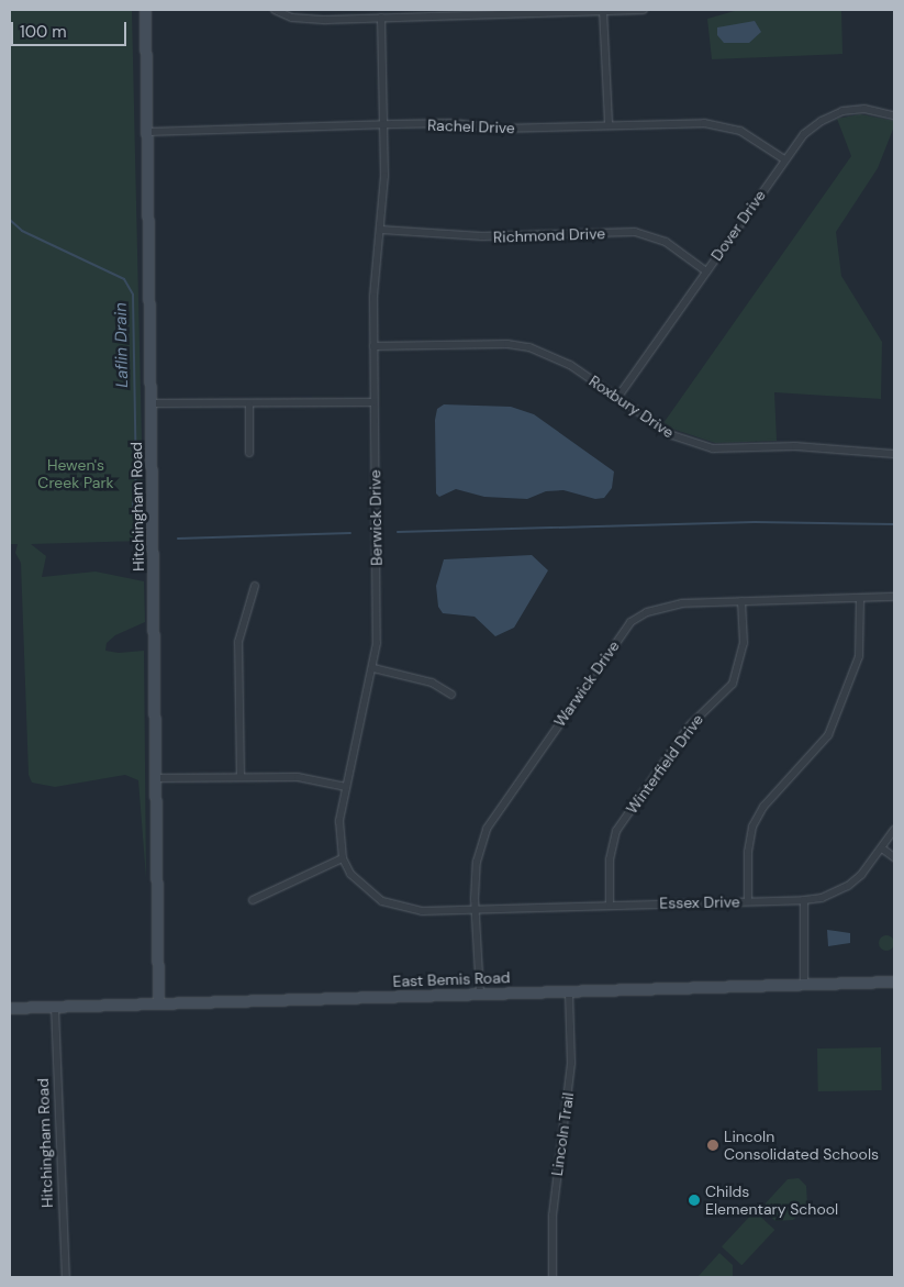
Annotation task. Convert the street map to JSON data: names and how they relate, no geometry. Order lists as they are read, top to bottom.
{
  "streets": {
    "street": [
      "Rachel Drive",
      "Dover Drive",
      "Richmond Drive",
      "Roxbury Drive",
      "Hitchingham Road",
      "Berwick Drive",
      "Warwick Drive",
      "Winterfield Drive",
      "Essex Drive",
      "East Bemis Road",
      "Lincoln Trail"
    ]
  },
  "crossings": [
    ["Rachel Drive", "Dover Drive"],
    ["Rachel Drive", "Hitchingham Road"],
    ["Rachel Drive", "Berwick Drive"],
    ["Dover Drive", "Richmond Drive"],
    ["Dover Drive", "Roxbury Drive"],
    ["Richmond Drive", "Berwick Drive"],
    ["Roxbury Drive", "Berwick Drive"],
    ["Hitchingham Road", "East Bemis Road"],
    ["Berwick Drive", "Warwick Drive"],
    ["Berwick Drive", "Essex Drive"],
    ["Warwick Drive", "Winterfield Drive"],
    ["Warwick Drive", "Essex Drive"],
    ["Warwick Drive", "East Bemis Road"],
    ["Winterfield Drive", "Essex Drive"],
    ["East Bemis Road", "Lincoln Trail"]
  ],
  "water": ["Laflin Drain"],
  "parks": ["Hewen's Creek Park"],
  "places": ["Lincoln Consolidated Schools", "Childs Elementary School"],
  "scale_bar": "100 m"
}
